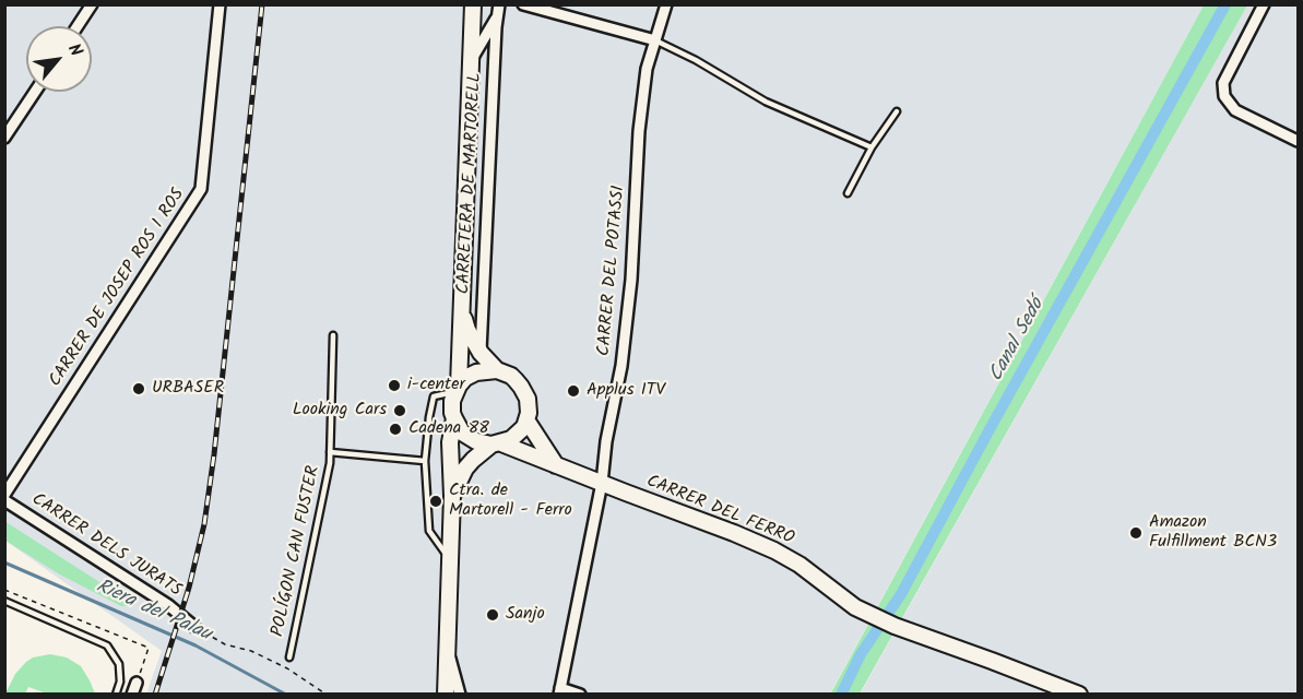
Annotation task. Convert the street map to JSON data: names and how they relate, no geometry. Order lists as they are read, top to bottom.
{
  "streets": {
    "main road": ["CARRETERA DE MARTORELL", "CARRER DEL FERRO"],
    "street": ["CARRER DEL POTASSI", "CARRER DE JOSEP ROS I ROS", "CARRER DELS JURATS"],
    "lane": ["POLÍGON CAN FUSTER"]
  },
  "crossings": [
    ["CARRETERA DE MARTORELL", "CARRER DEL FERRO"],
    ["CARRER DEL POTASSI", "CARRER DEL FERRO"]
  ],
  "water": ["Canal Sedó", "Riera del Palau"],
  "places": [
    "i-center",
    "URBASER",
    "Applus ITV",
    "Looking Cars",
    "Cadena 88",
    "Ctra. de Martorell - Ferro",
    "Amazon Fulfillment BCN3",
    "Sanjo"
  ],
  "north": "top right"
}
